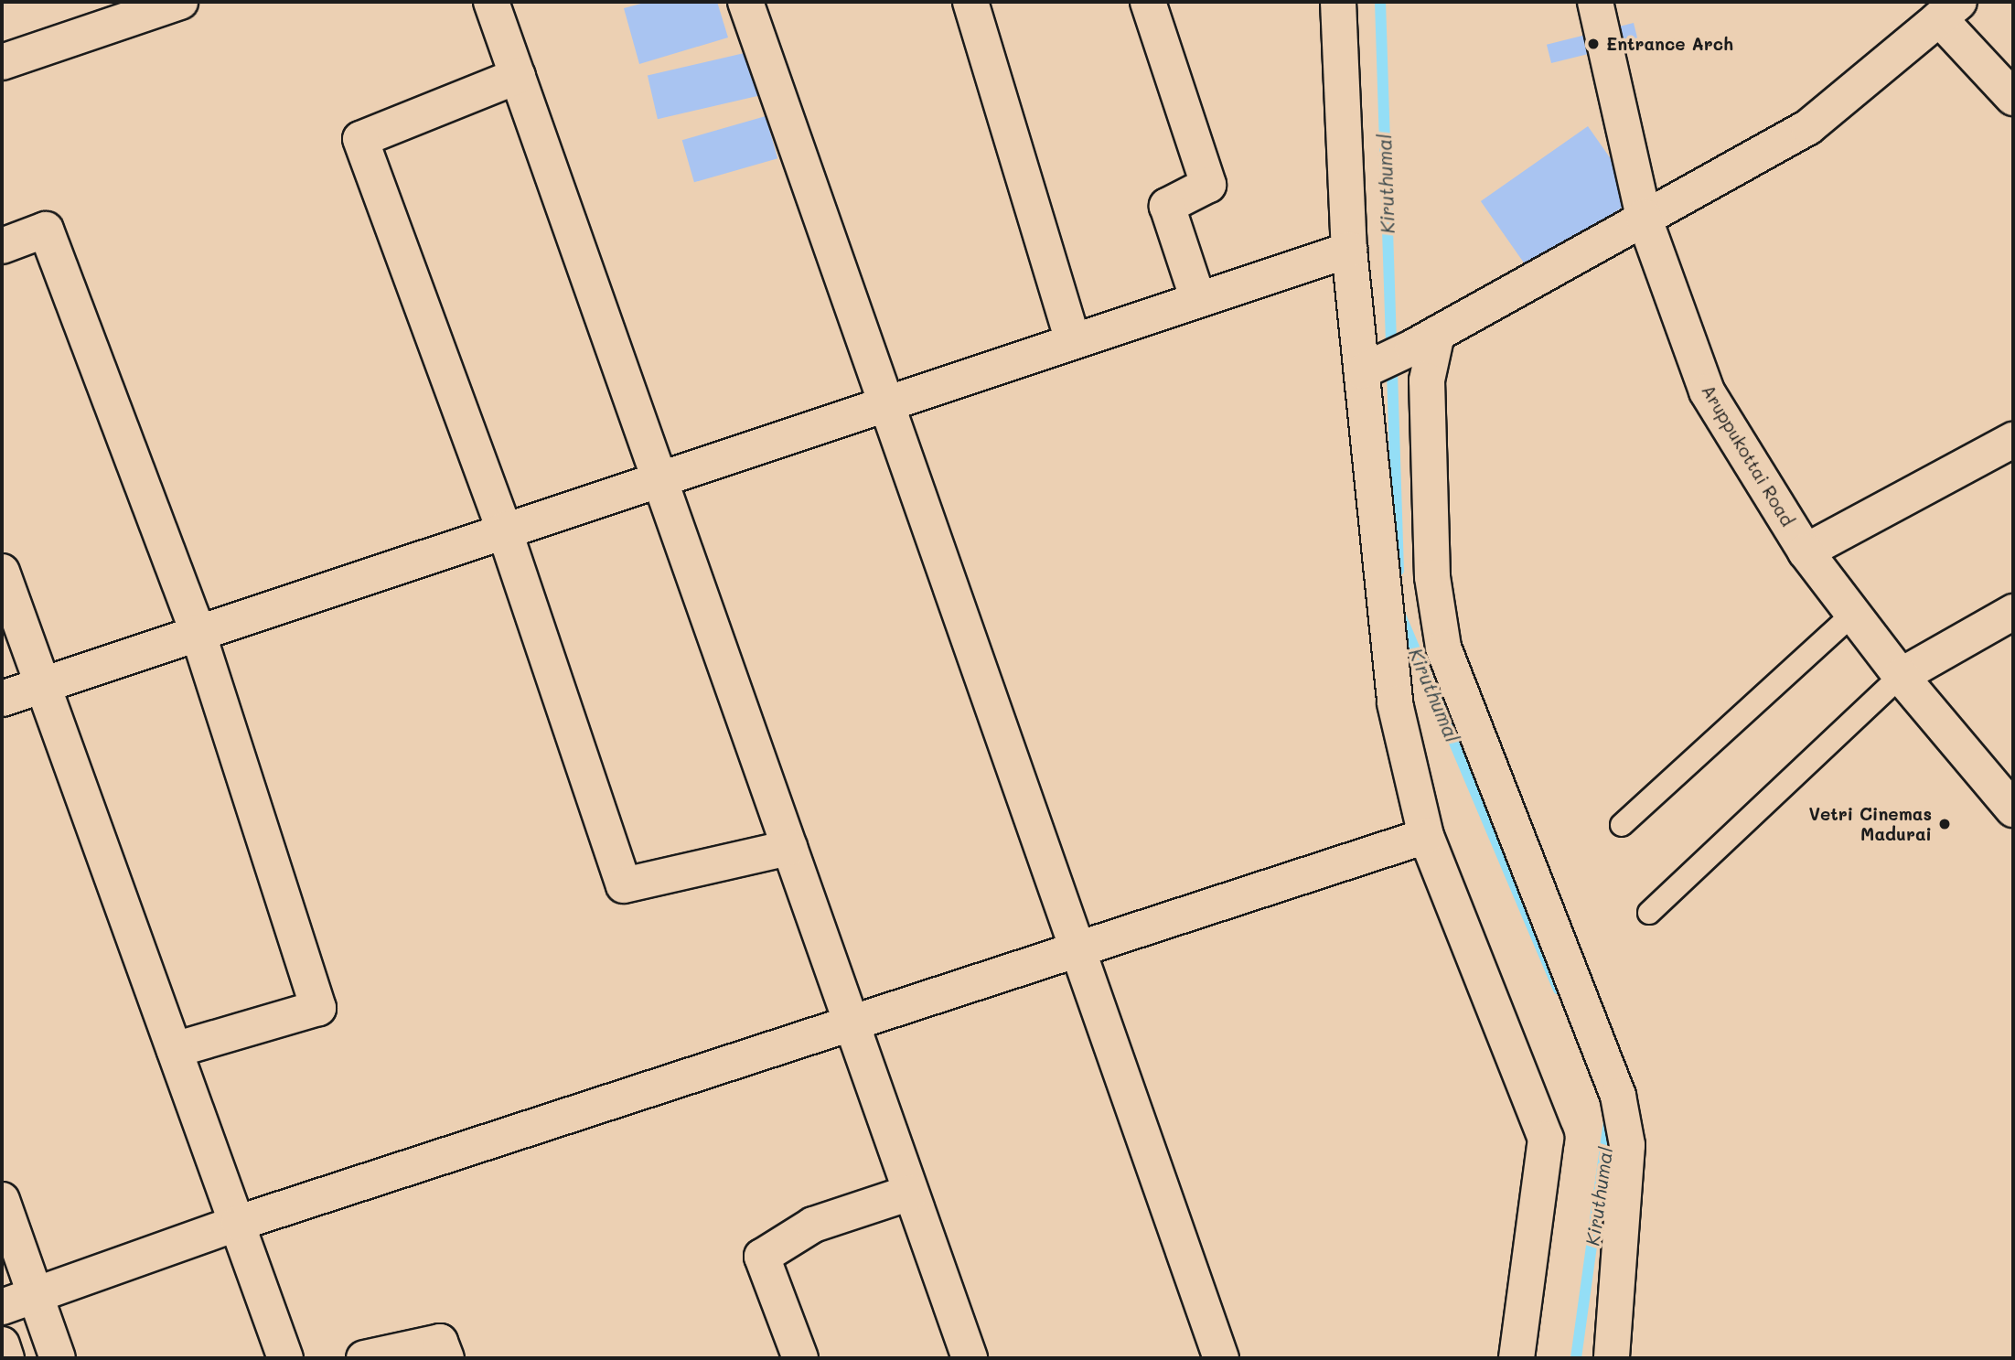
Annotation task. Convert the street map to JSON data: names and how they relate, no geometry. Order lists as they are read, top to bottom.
{
  "streets": {
    "street": ["Aruppukottai Road"]
  },
  "water": ["Kiruthumal"],
  "places": ["Entrance Arch", "Vetri Cinemas Madurai"]
}
